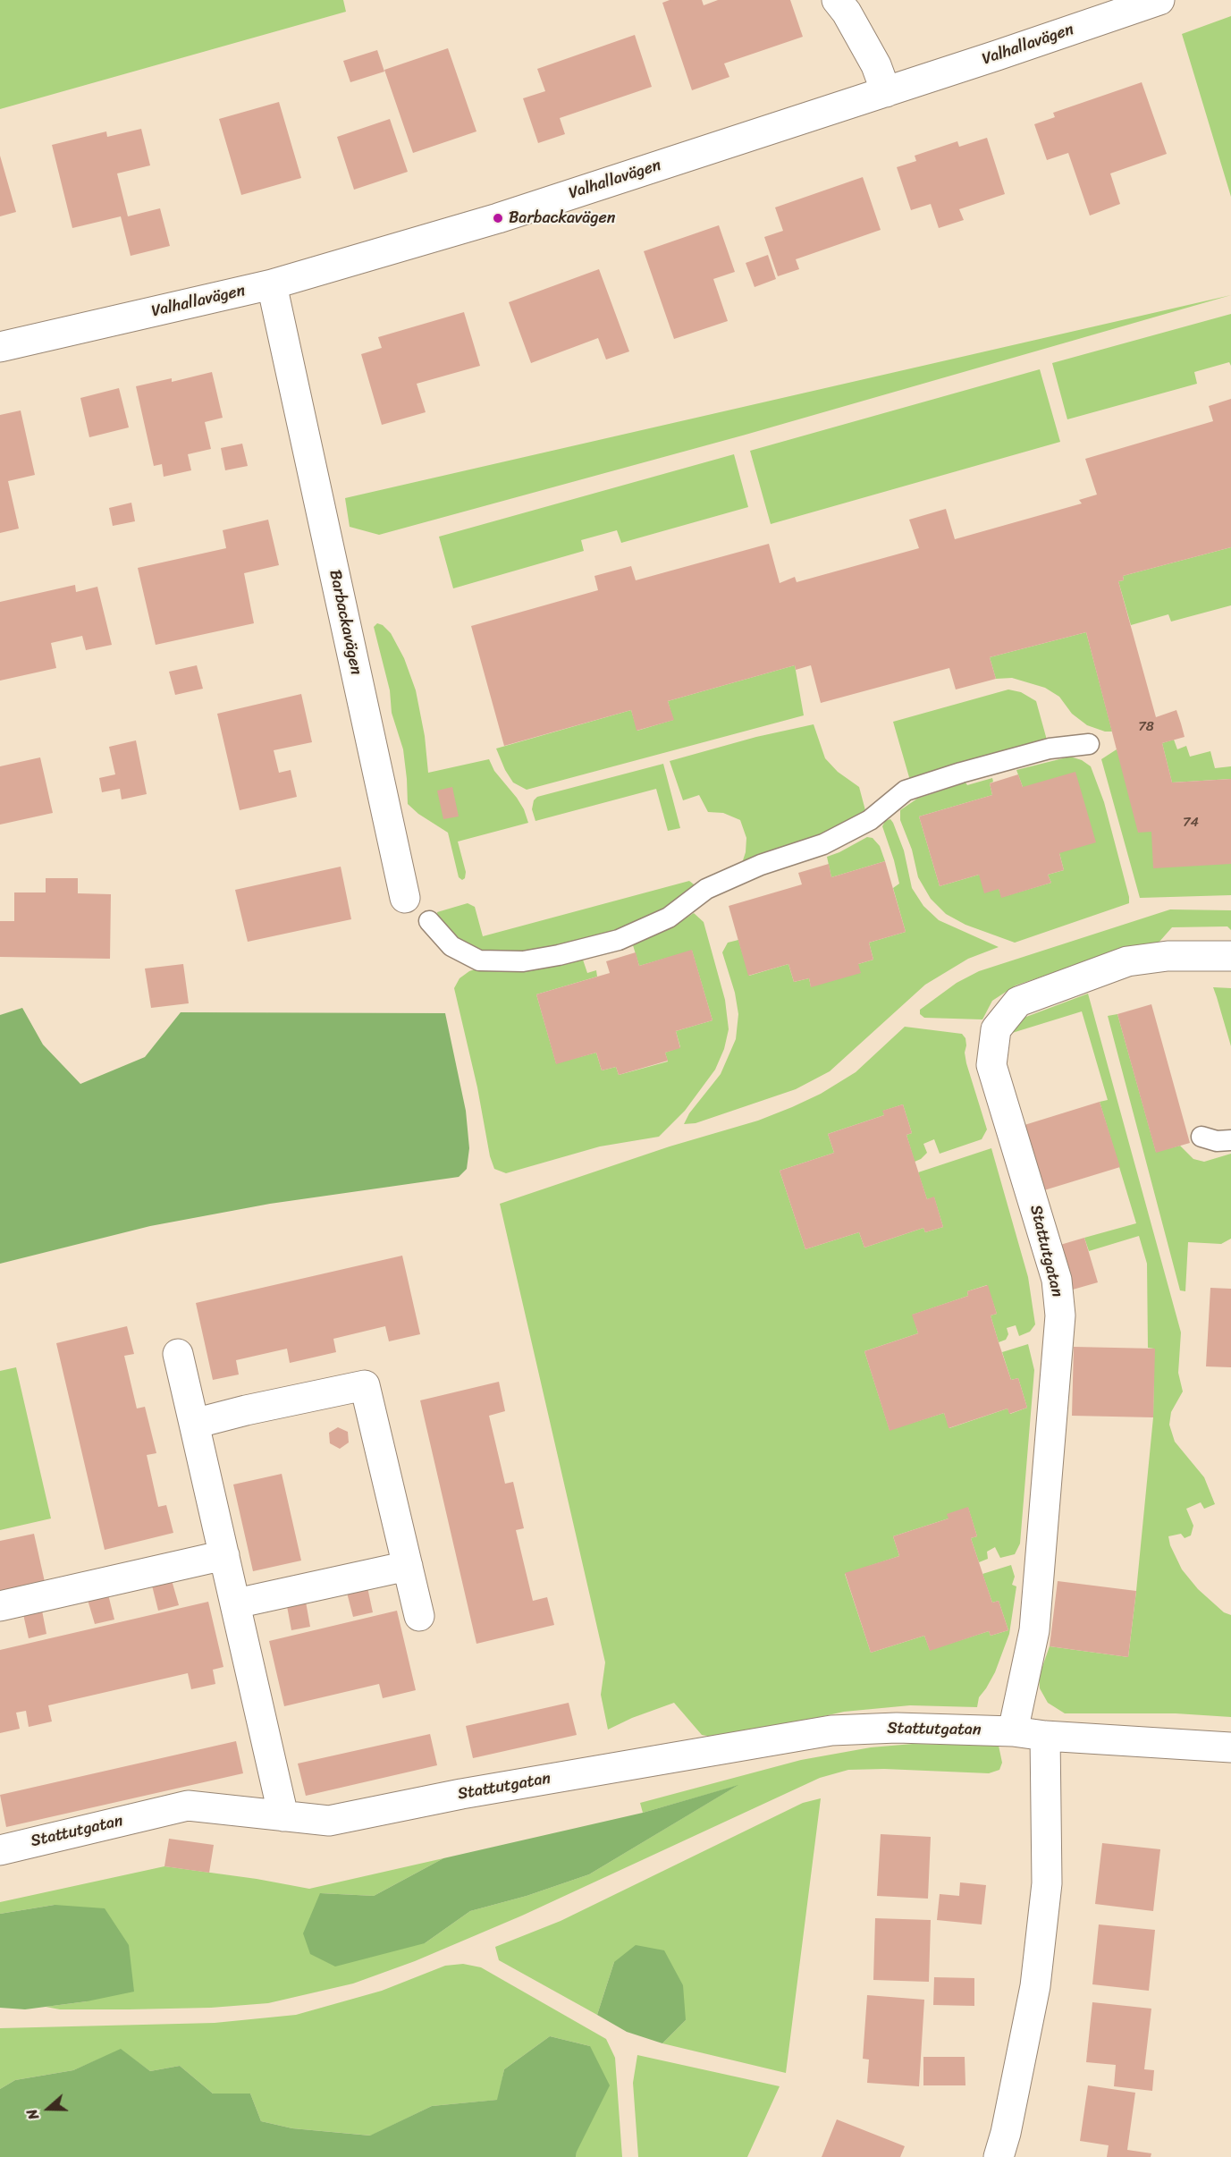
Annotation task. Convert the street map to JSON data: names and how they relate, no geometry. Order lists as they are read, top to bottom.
{
  "streets": {
    "street": ["Valhallavägen", "Barbackavägen", "Stattutgatan"]
  },
  "crossings": [
    ["Valhallavägen", "Barbackavägen"]
  ],
  "places": ["Barbackavägen"],
  "house_numbers": ["78", "74"],
  "north": "left"
}
